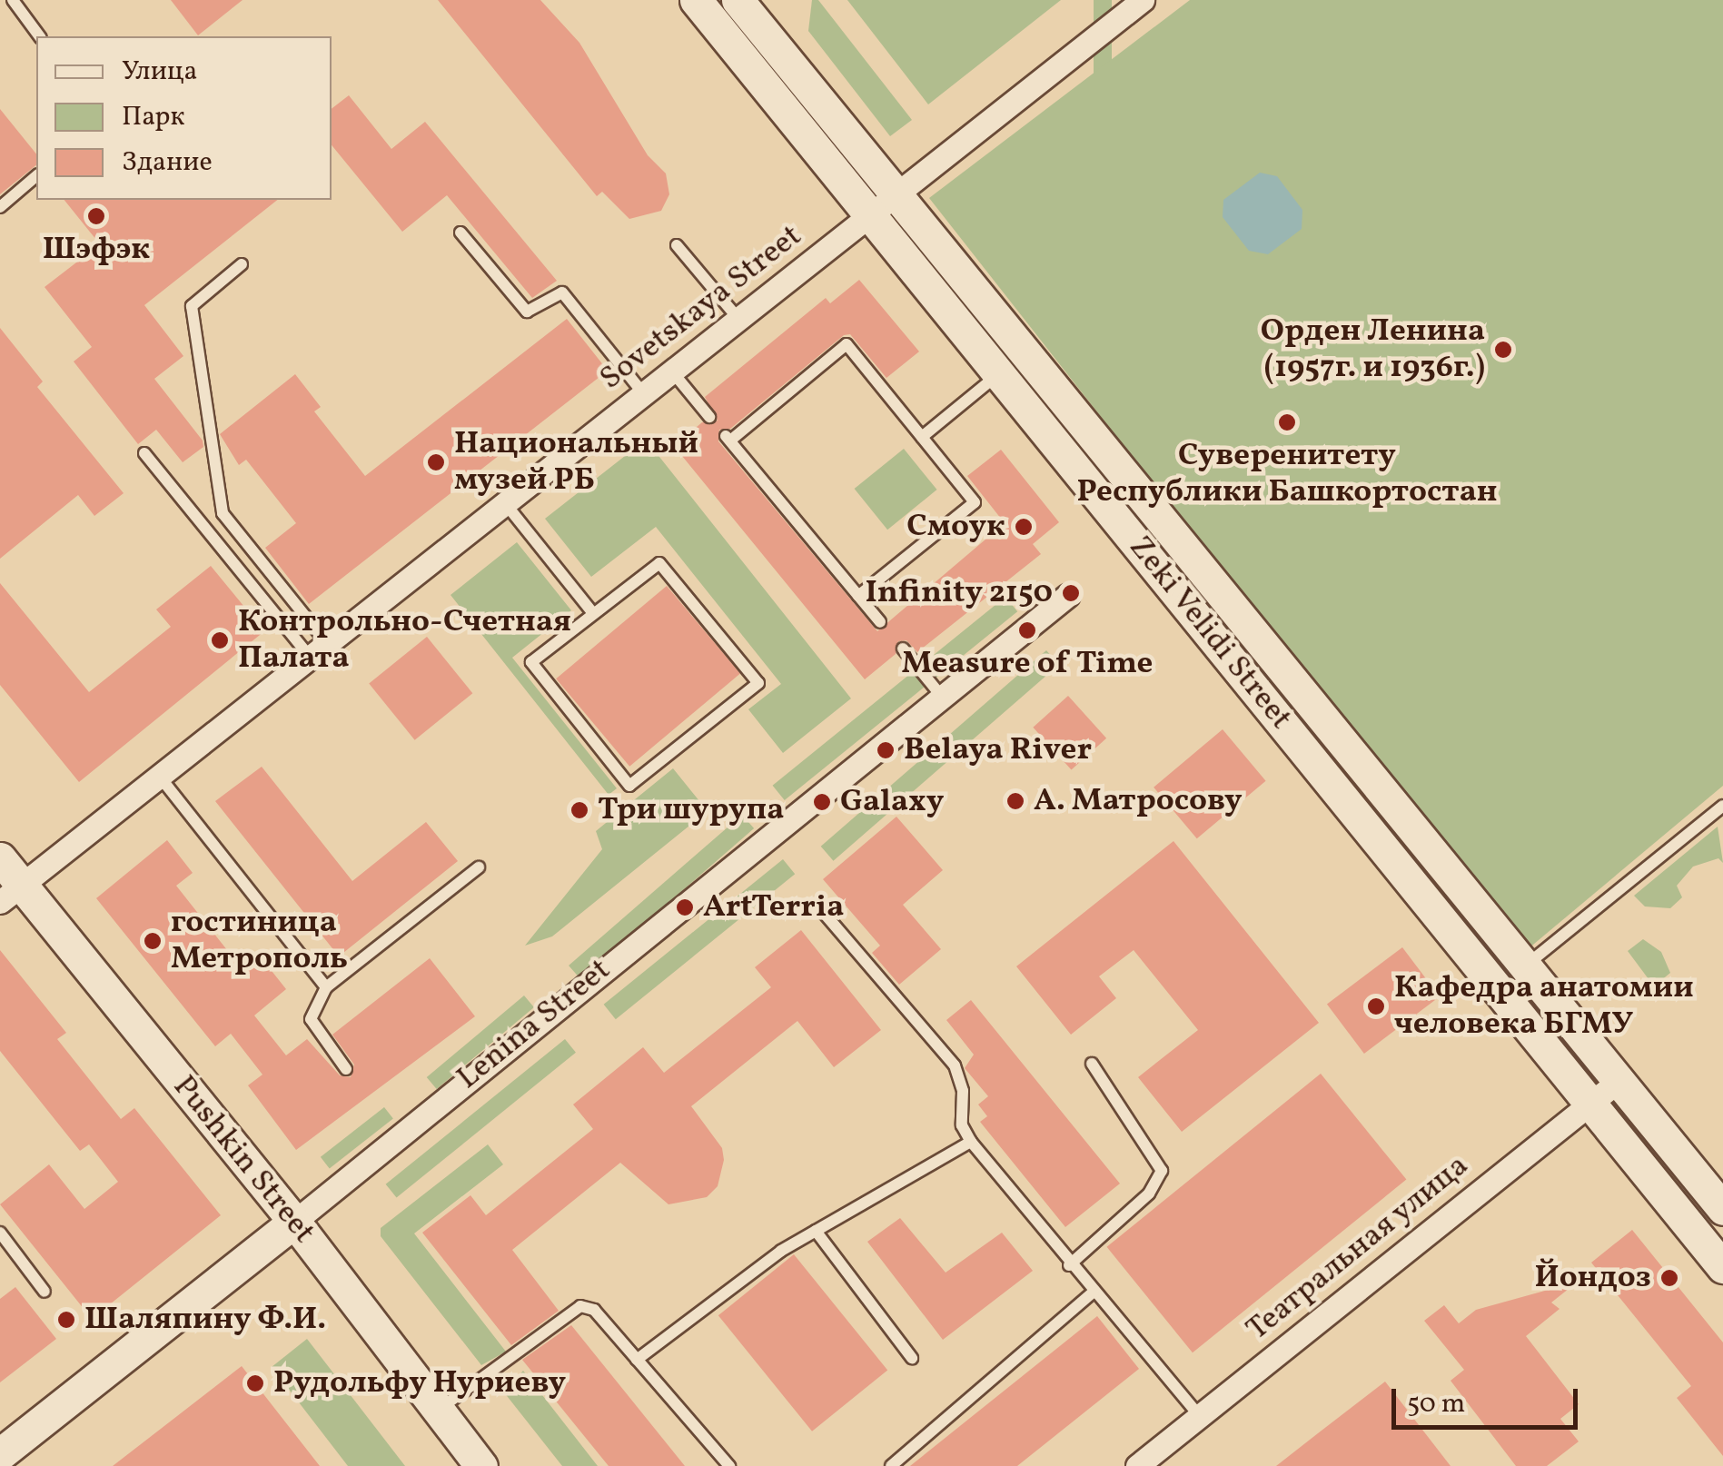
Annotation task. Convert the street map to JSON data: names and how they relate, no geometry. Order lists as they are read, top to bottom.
{
  "streets": {
    "main road": ["Zeki Velidi Street", "Lenina Street", "Pushkin Street"],
    "street": ["Sovetskaya Street", "Театральная улица"]
  },
  "crossings": [
    ["Sovetskaya Street", "Zeki Velidi Street"],
    ["Sovetskaya Street", "Pushkin Street"],
    ["Zeki Velidi Street", "Театральная улица"],
    ["Lenina Street", "Pushkin Street"]
  ],
  "places": [
    "Шэфэк",
    "Орден Ленина (1957г. и 1936г.)",
    "Суверенитету Республики Башкортостан",
    "Национальный музей РБ",
    "Смоук",
    "Infinity 2150",
    "Measure of Time",
    "Контрольно-Счетная Палата",
    "Belaya River",
    "А. Матросову",
    "Galaxy",
    "Три шурупа",
    "ArtTerria",
    "гостиница Метрополь",
    "Кафедра анатомии человека БГМУ",
    "Йондоз",
    "Шаляпину Ф.И.",
    "Рудольфу Нуриеву"
  ],
  "legend": ["Улица", "Парк", "Здание"],
  "scale_bar": "50 m"
}
